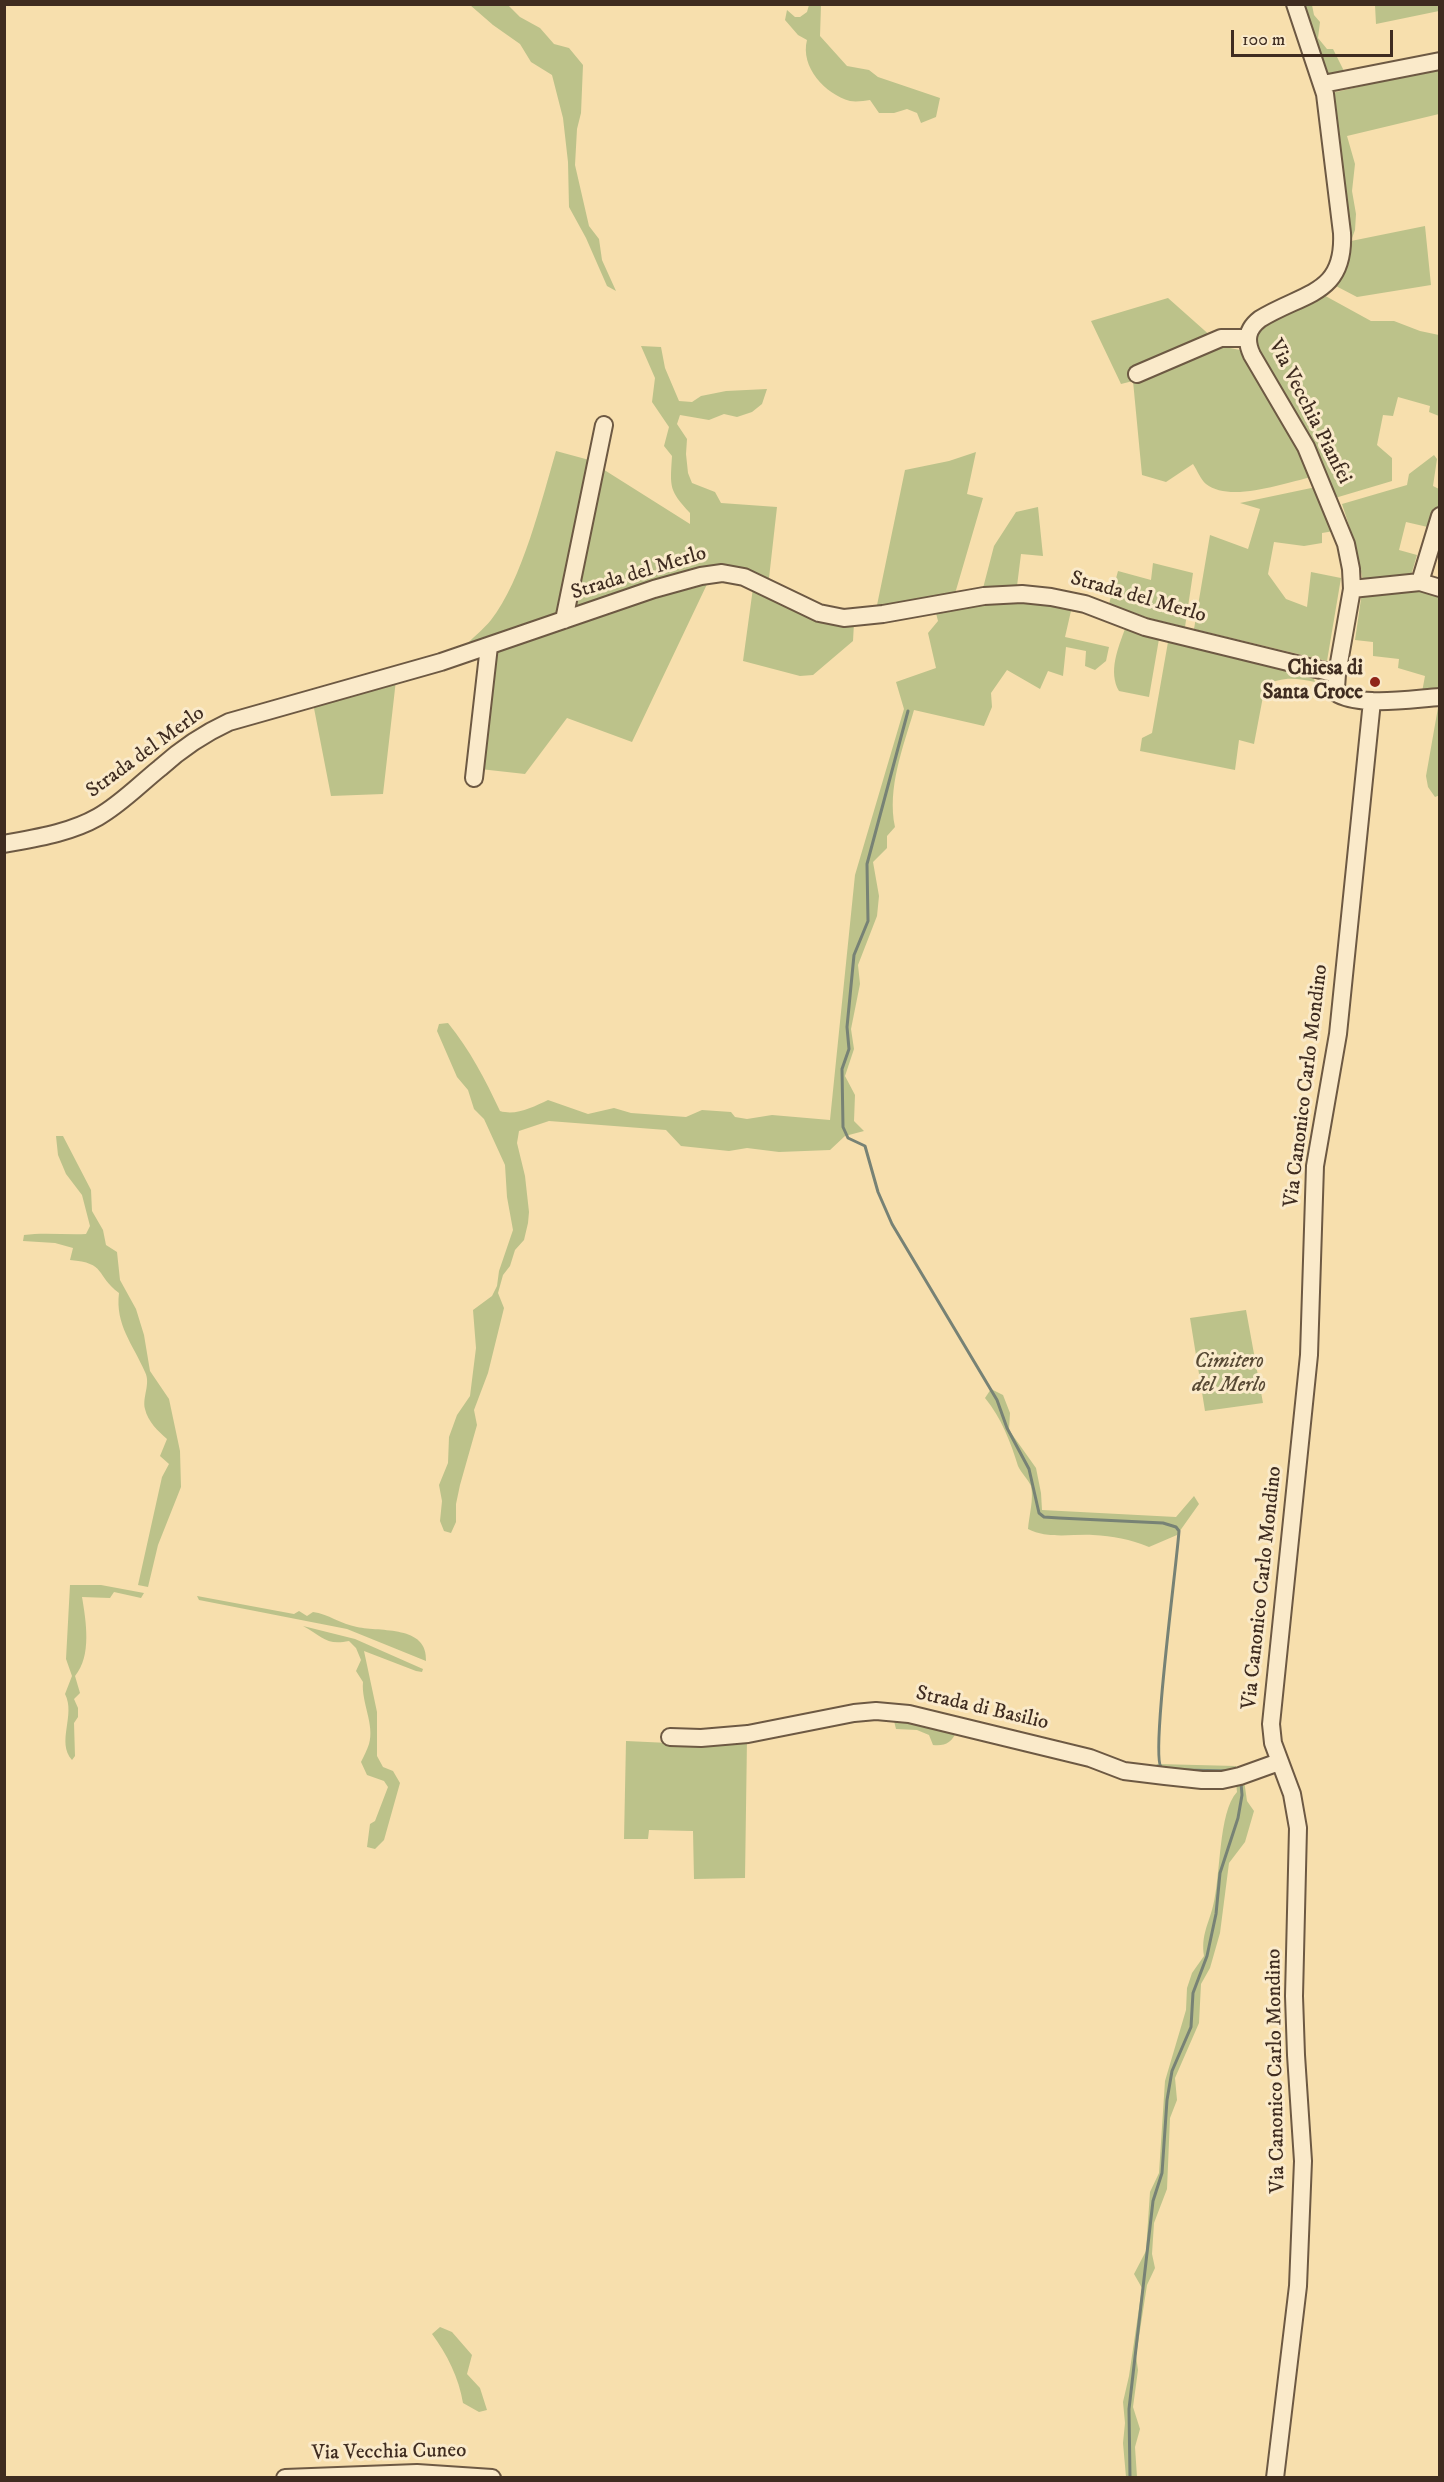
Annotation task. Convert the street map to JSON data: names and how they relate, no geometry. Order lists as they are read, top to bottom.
{
  "streets": {
    "street": [
      "Via Vecchia Pianfei",
      "Strada del Merlo",
      "Via Canonico Carlo Mondino",
      "Strada di Basilio",
      "Via Vecchia Cuneo"
    ]
  },
  "crossings": [
    ["Via Vecchia Pianfei", "Strada del Merlo"],
    ["Via Canonico Carlo Mondino", "Strada di Basilio"]
  ],
  "parks": ["Cimitero del Merlo"],
  "places": ["Chiesa di Santa Croce"],
  "scale_bar": "100 m"
}
